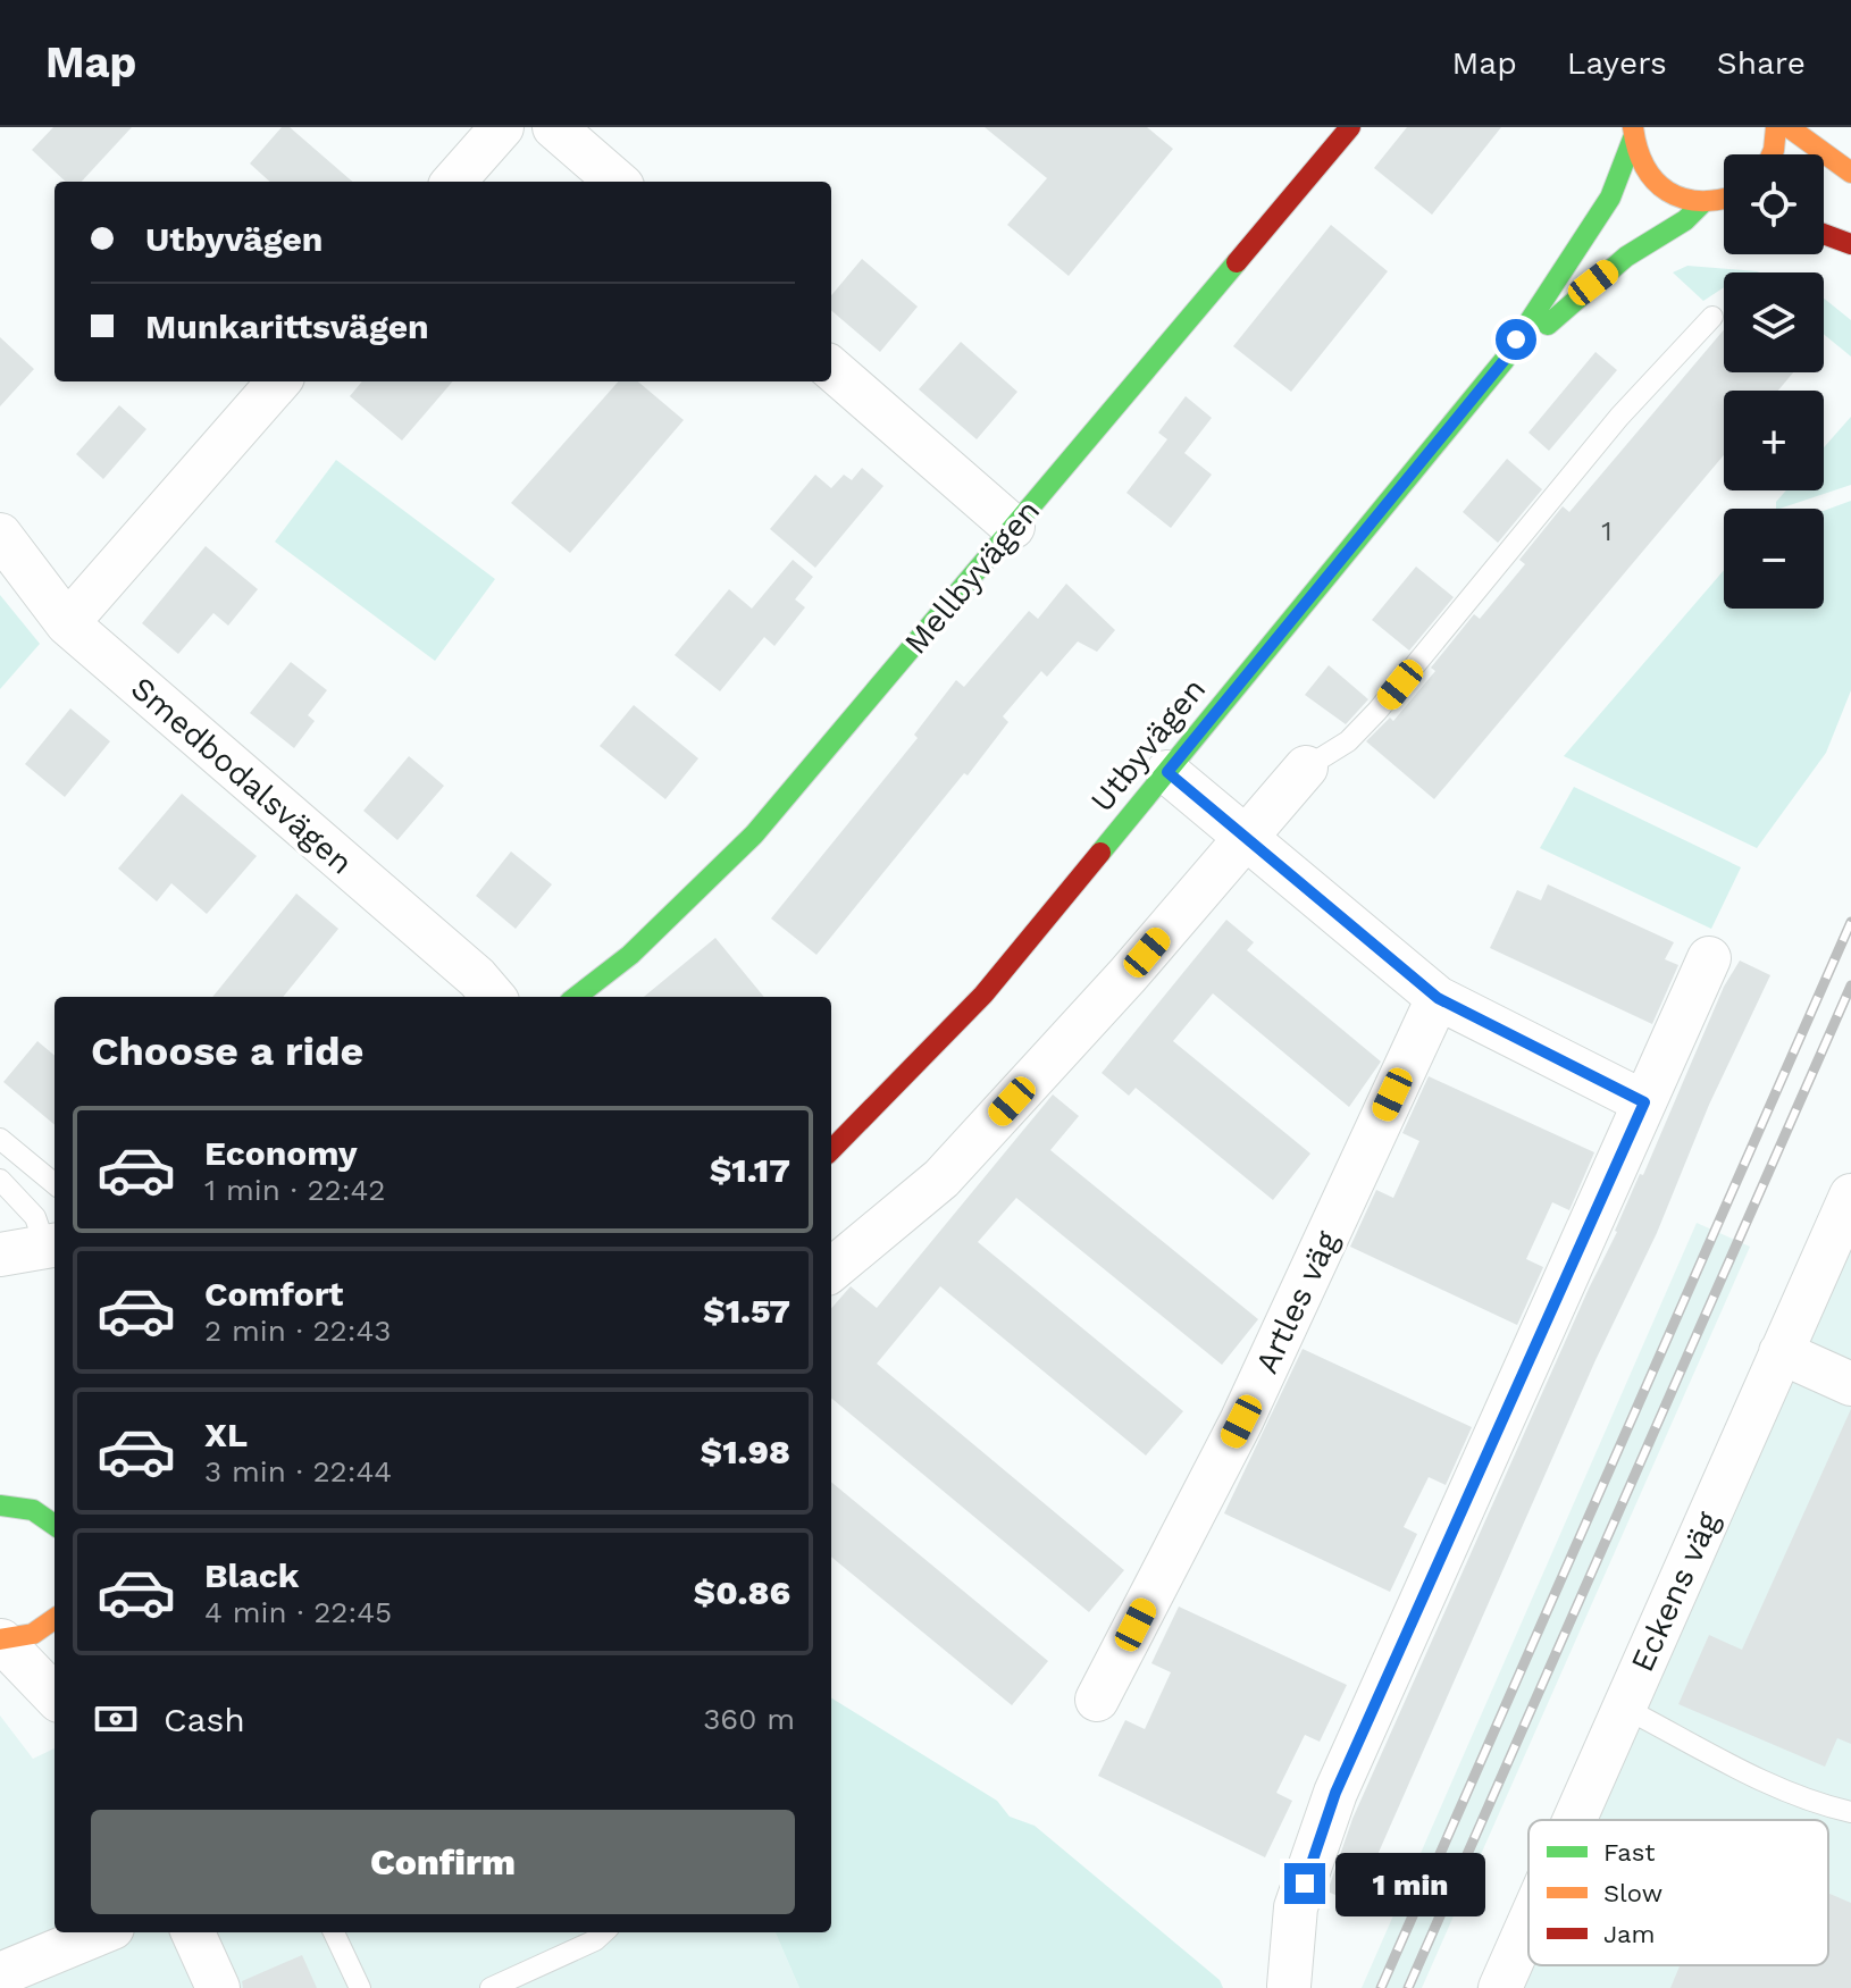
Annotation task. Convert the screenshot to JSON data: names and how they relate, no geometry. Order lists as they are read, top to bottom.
{
  "streets": {
    "main road": ["Mellbyvägen", "Utbyvägen"],
    "street": ["Smedbodalsvägen", "Artles väg", "Eckens väg"]
  },
  "house_numbers": ["1"],
  "legend": ["Fast", "Slow", "Jam"],
  "page": {
    "header": "Map",
    "nav": ["Map", "Layers", "Share"],
    "map_buttons": ["+", "−"],
    "banner": ["Utbyvägen", "Munkarittsvägen"],
    "heading": "Choose a ride",
    "list": [
      {
        "name": "Economy",
        "note": "1 min · 22:42",
        "value": "$1.17"
      },
      {
        "name": "Comfort",
        "note": "2 min · 22:43",
        "value": "$1.57"
      },
      {
        "name": "XL",
        "note": "3 min · 22:44",
        "value": "$1.98"
      },
      {
        "name": "Black",
        "note": "4 min · 22:45",
        "value": "$0.86"
      }
    ],
    "pay": ["Cash", "360 m"],
    "buttons": "Confirm",
    "bubble": "1 min"
  }
}
